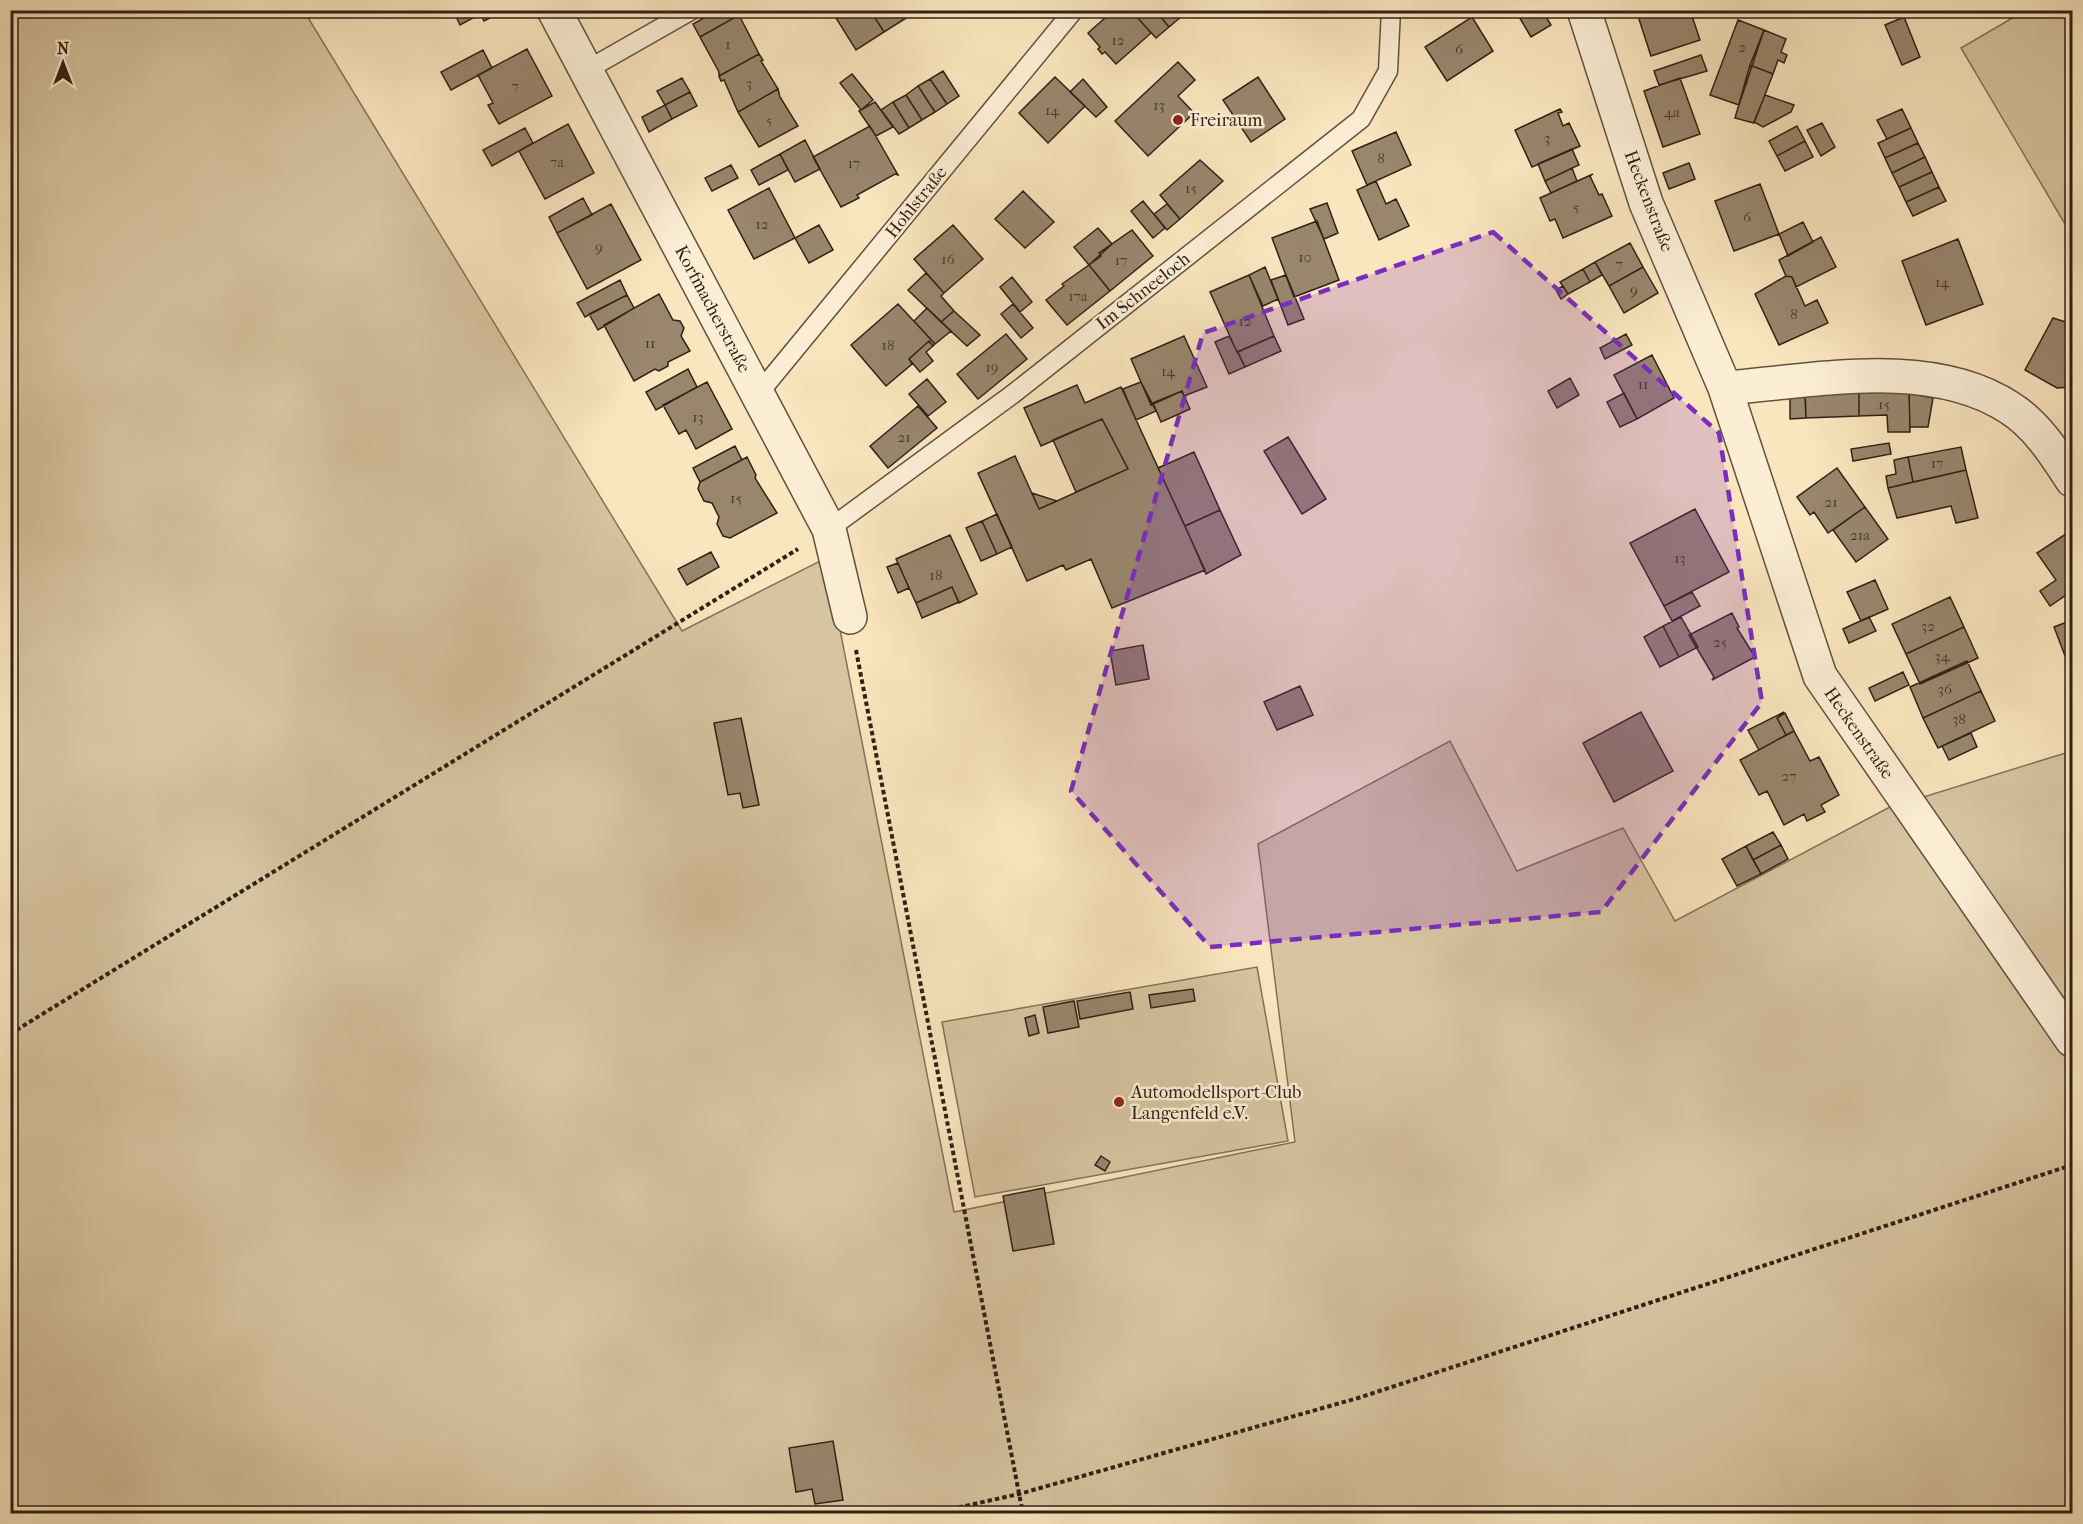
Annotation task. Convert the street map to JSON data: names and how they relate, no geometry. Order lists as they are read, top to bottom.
{
  "streets": {
    "street": ["Heckenstraße", "Korfmacherstraße"],
    "lane": ["Hohlstraße", "Im Schneeloch"]
  },
  "crossings": [
    ["Hohlstraße", "Korfmacherstraße"],
    ["Im Schneeloch", "Korfmacherstraße"]
  ],
  "places": ["Freiraum", "Automodellsport-Club Langenfeld e.V."],
  "house_numbers": [
    "12",
    "1",
    "2",
    "6",
    "3",
    "7",
    "13",
    "14",
    "4a",
    "5",
    "3",
    "8",
    "7a",
    "17",
    "15",
    "5",
    "6",
    "12",
    "9",
    "10",
    "16",
    "17",
    "7",
    "14",
    "9",
    "17a",
    "8",
    "12",
    "11",
    "18",
    "19",
    "14",
    "11",
    "15",
    "13",
    "21",
    "17",
    "15",
    "21",
    "21a",
    "13",
    "18",
    "32",
    "25",
    "34",
    "36",
    "38",
    "27"
  ],
  "north": "top"
}
